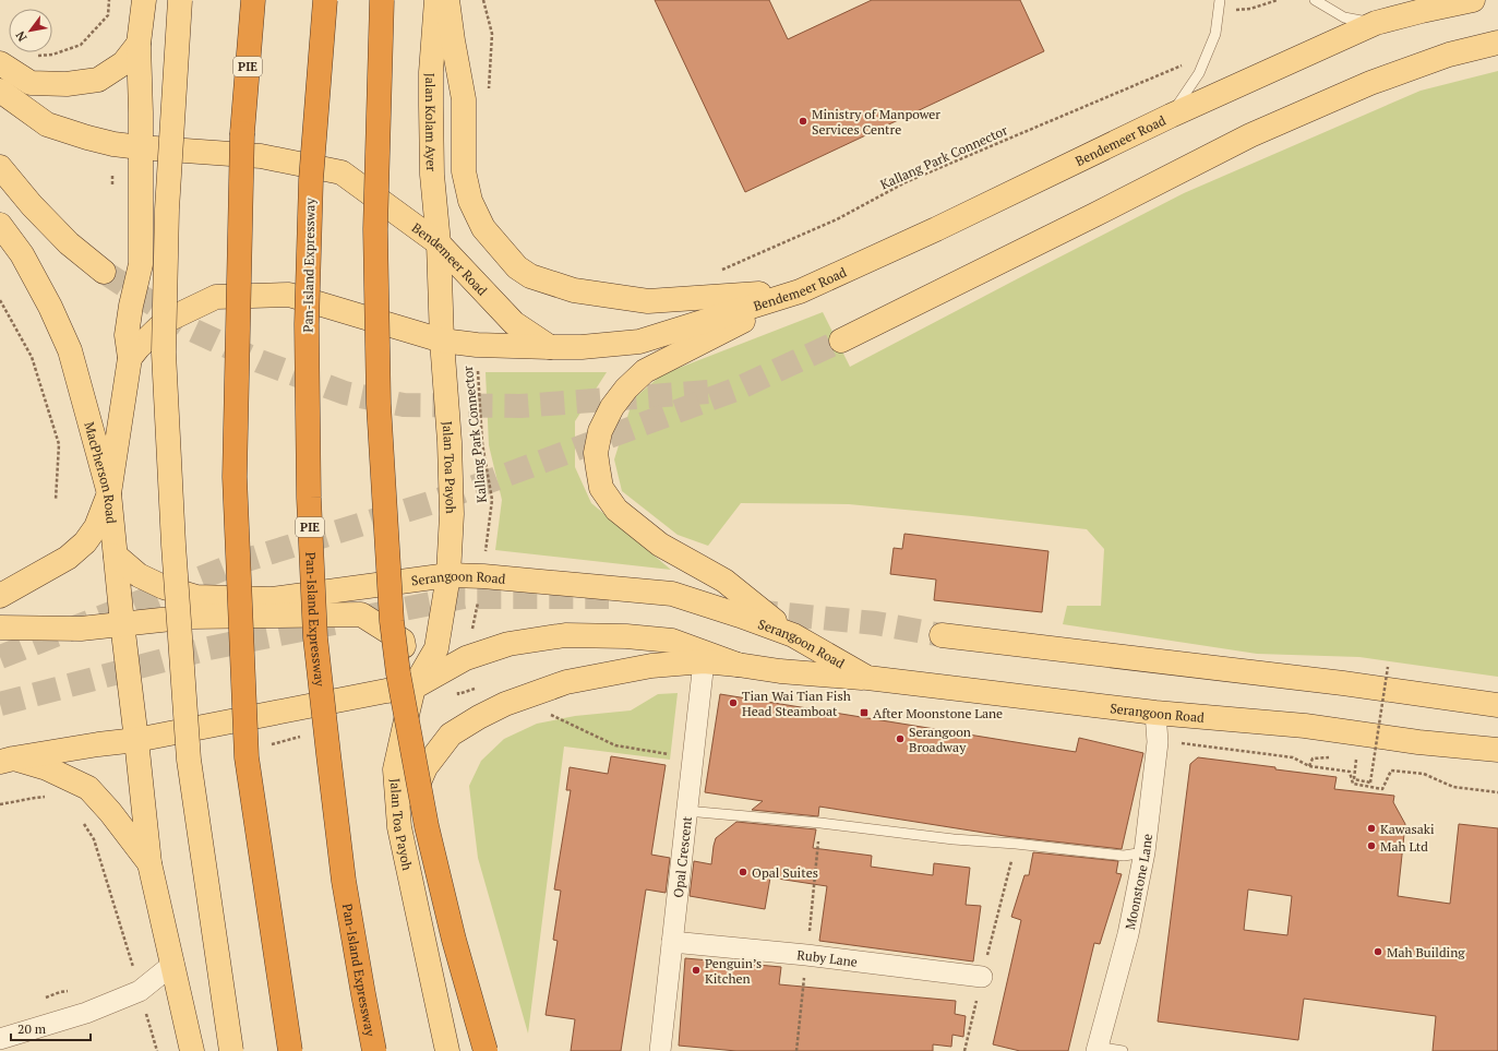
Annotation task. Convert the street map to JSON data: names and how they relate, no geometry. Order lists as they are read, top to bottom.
{
  "streets": {
    "highway": ["PIE", "Pan-Island Expressway"],
    "main road": [
      "Jalan Kolam Ayer",
      "Bendemeer Road",
      "Jalan Toa Payoh",
      "MacPherson Road",
      "Serangoon Road"
    ],
    "street": ["Opal Crescent", "Moonstone Lane", "Ruby Lane"],
    "path": ["Kallang Park Connector"]
  },
  "crossings": [
    ["Jalan Kolam Ayer", "Bendemeer Road"],
    ["Jalan Kolam Ayer", "Jalan Toa Payoh"],
    ["Kallang Park Connector", "Serangoon Road"],
    ["Jalan Toa Payoh", "Serangoon Road"],
    ["MacPherson Road", "Serangoon Road"],
    ["Serangoon Road", "Moonstone Lane"],
    ["Opal Crescent", "Ruby Lane"]
  ],
  "places": {
    "other": [
      "Ministry of Manpower Services Centre",
      "Tian Wai Tian Fish Head Steamboat",
      "Serangoon Broadway",
      "Kawasaki",
      "Mah Ltd",
      "Opal Suites",
      "Mah Building",
      "Penguin’s Kitchen"
    ],
    "transit": ["After Moonstone Lane"]
  },
  "scale_bar": "20 m",
  "north": "bottom left"
}
